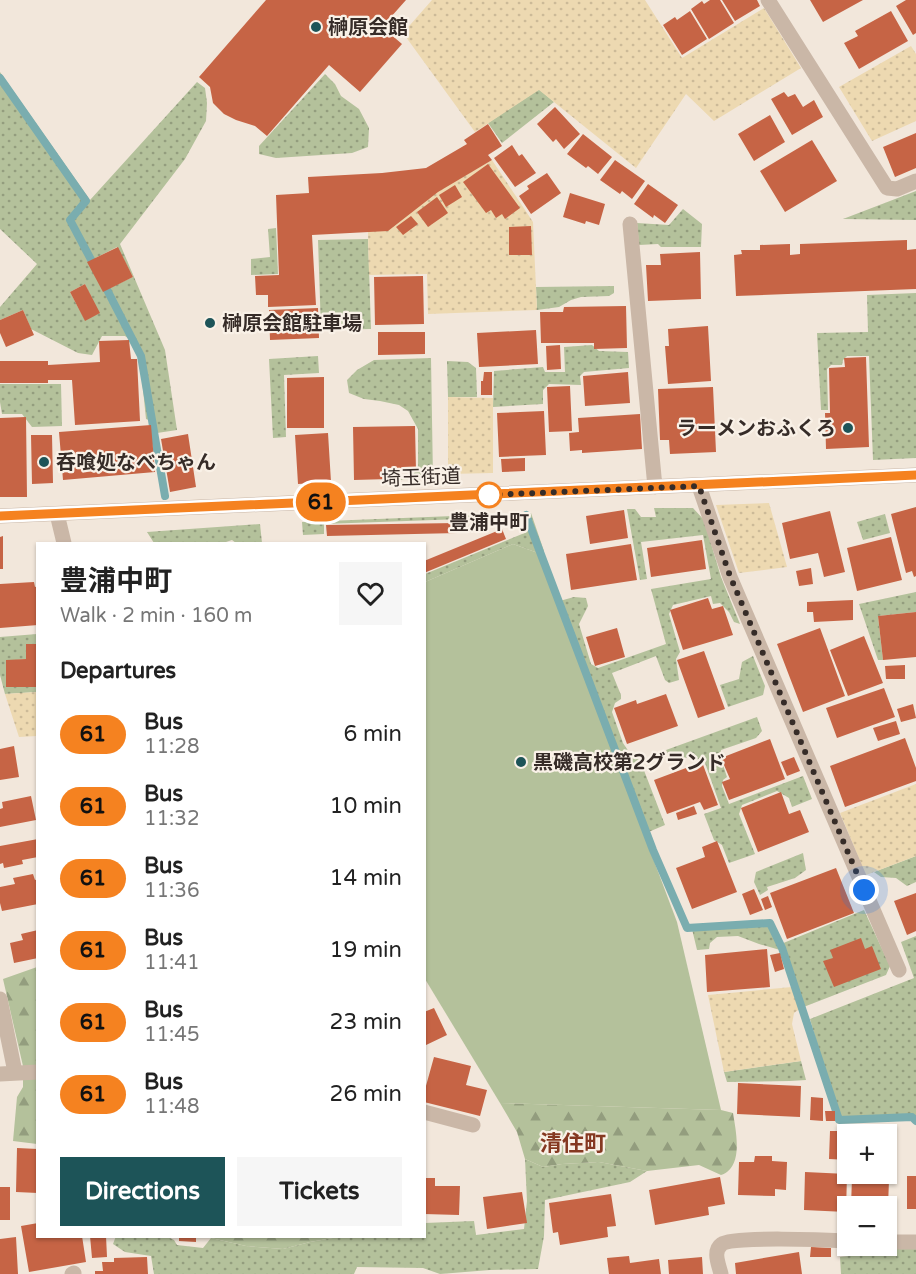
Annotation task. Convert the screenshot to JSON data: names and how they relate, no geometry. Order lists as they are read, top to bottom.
{
  "streets": {
    "street": ["埼玉街道"]
  },
  "districts": ["清住町"],
  "places": [
    "榊原会館",
    "榊原会館駐車場",
    "ラーメンおふくろ",
    "呑喰処なべちゃん",
    "豊浦中町",
    "黒磯高校第2グランド"
  ],
  "lines": ["bus line 61"],
  "page": {
    "on_map": "61",
    "heading": [
      ["豊浦中町", "Walk · 2 min · 160 m"],
      "Departures"
    ],
    "list": [
      {
        "mark": "61",
        "name": "Bus",
        "note": "11:28",
        "value": "6 min"
      },
      {
        "mark": "61",
        "name": "Bus",
        "note": "11:32",
        "value": "10 min"
      },
      {
        "mark": "61",
        "name": "Bus",
        "note": "11:36",
        "value": "14 min"
      },
      {
        "mark": "61",
        "name": "Bus",
        "note": "11:41",
        "value": "19 min"
      },
      {
        "mark": "61",
        "name": "Bus",
        "note": "11:45",
        "value": "23 min"
      },
      {
        "mark": "61",
        "name": "Bus",
        "note": "11:48",
        "value": "26 min"
      }
    ],
    "map_buttons": ["+", "−"],
    "buttons": ["Directions", "Tickets"]
  }
}
